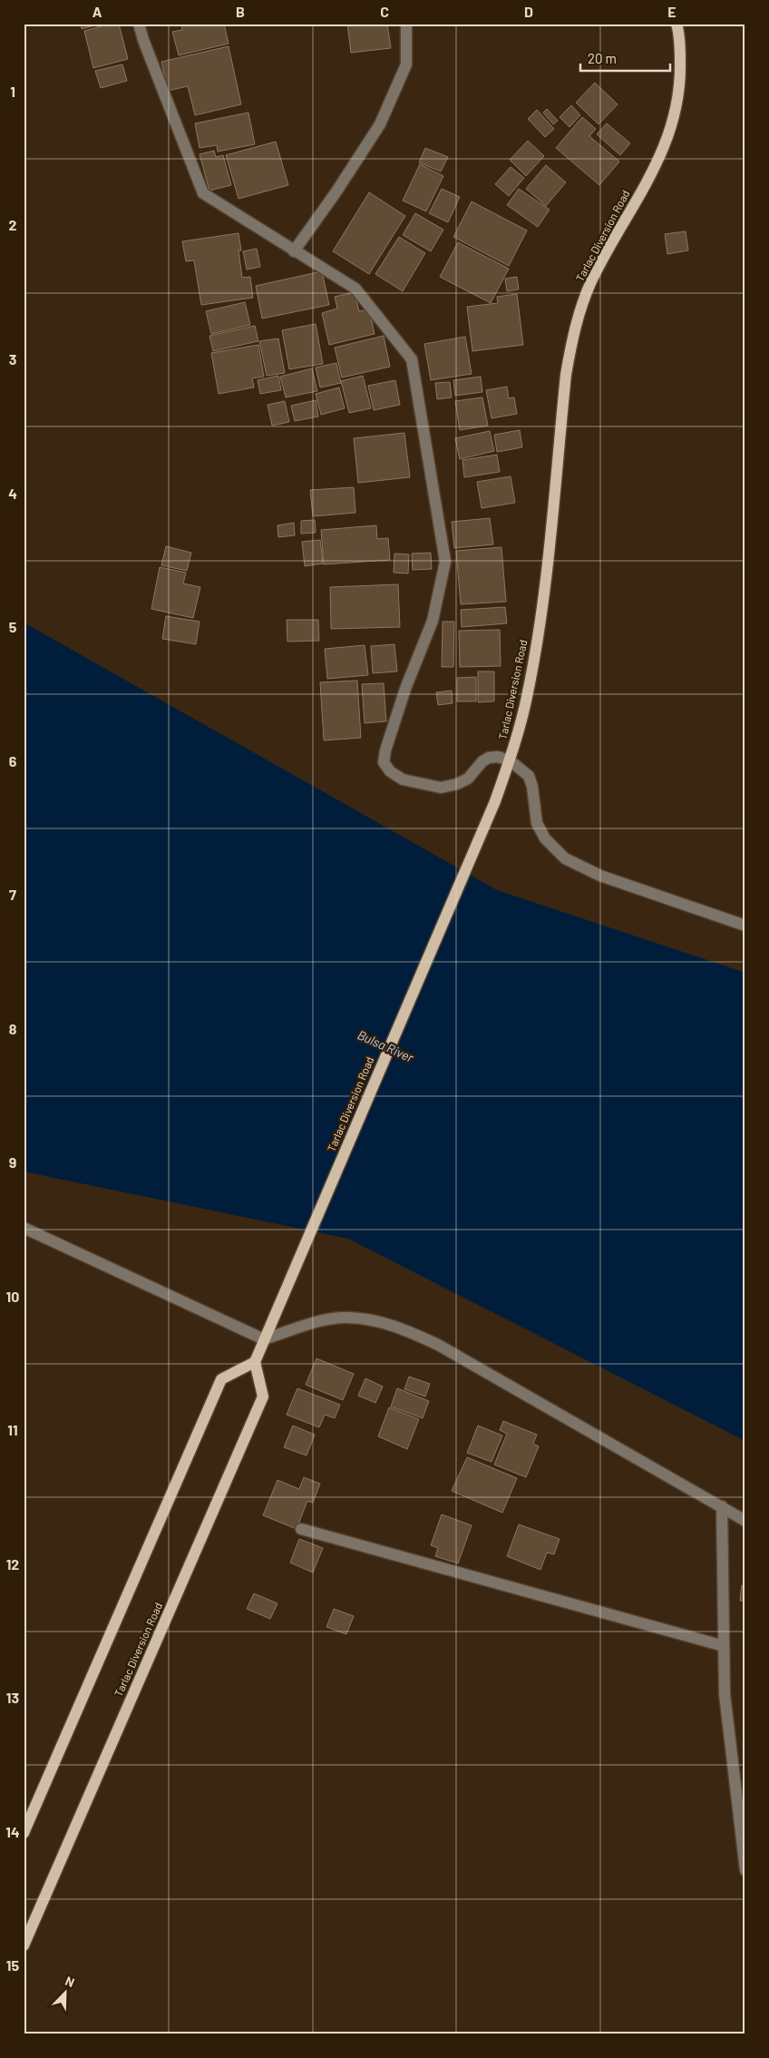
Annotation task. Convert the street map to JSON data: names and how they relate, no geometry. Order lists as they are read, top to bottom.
{
  "streets": {
    "main road": ["Tarlac Diversion Road"]
  },
  "water": ["Bulsa River"],
  "scale_bar": "20 m",
  "north": "top right",
  "grid": {
    "columns": [
      "A",
      "B",
      "C",
      "D",
      "E"
    ],
    "rows": [
      "1",
      "2",
      "3",
      "4",
      "5",
      "6",
      "7",
      "8",
      "9",
      "10",
      "11",
      "12",
      "13",
      "14",
      "15"
    ]
  }
}
